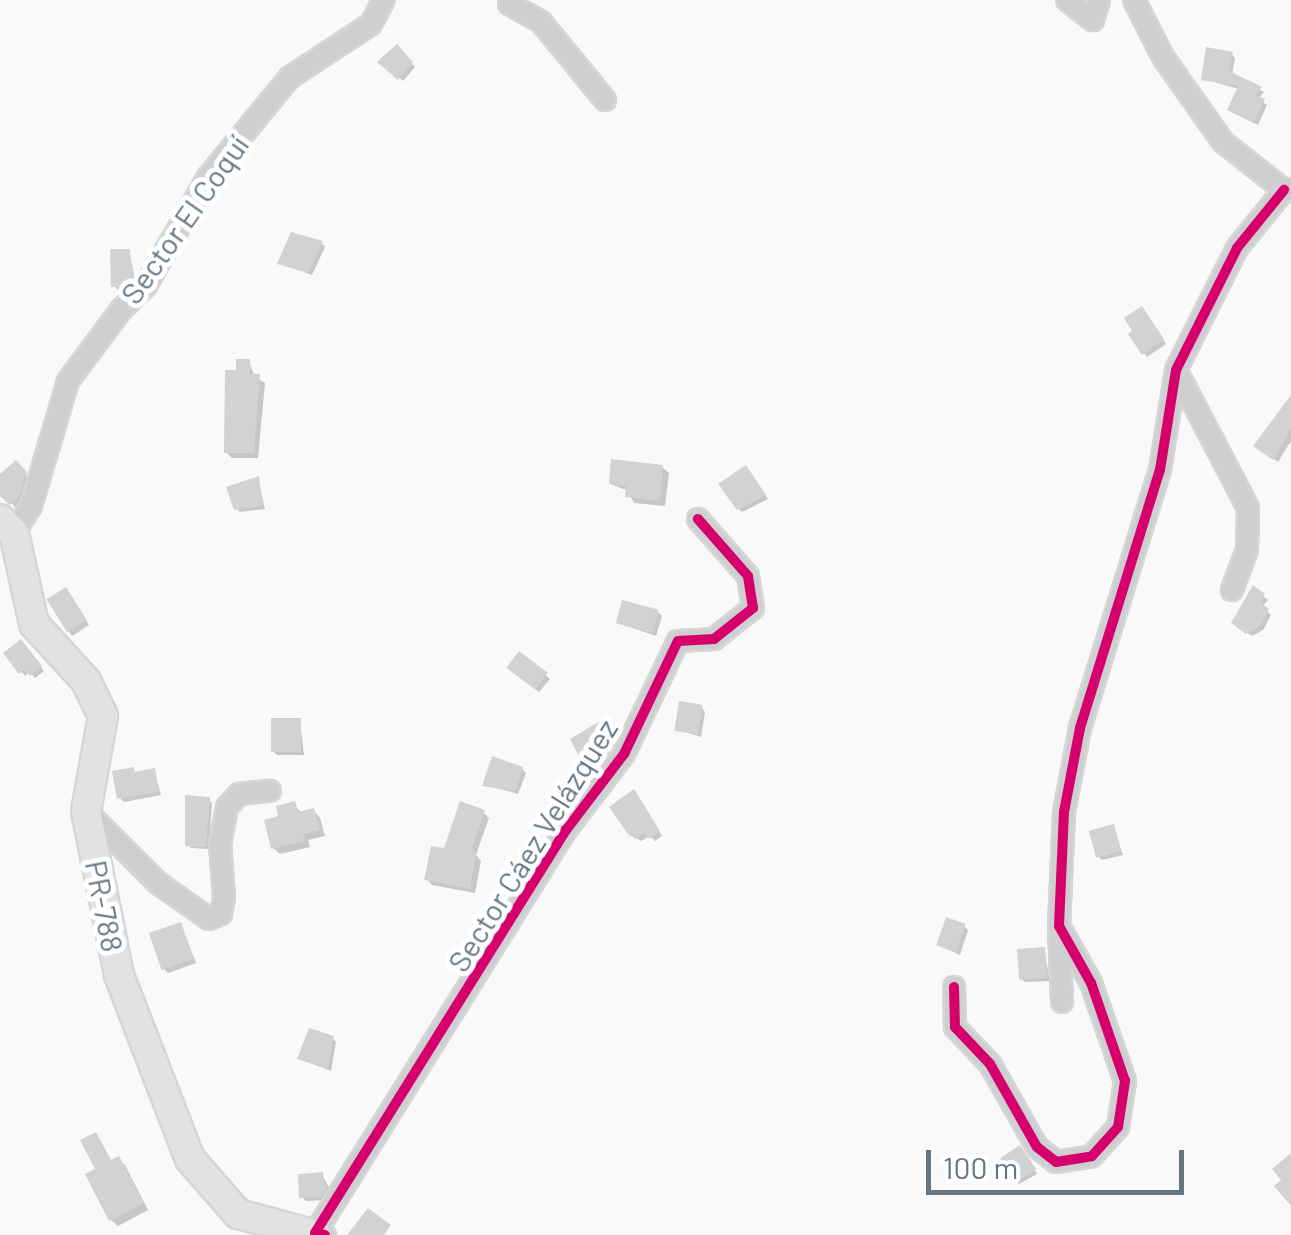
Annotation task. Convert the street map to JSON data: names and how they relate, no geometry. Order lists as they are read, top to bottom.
{
  "streets": {
    "street": ["Sector El Coquí", "Sector Cáez Velázquez", "PR-788"]
  },
  "crossings": [
    ["Sector El Coquí", "PR-788"],
    ["Sector Cáez Velázquez", "PR-788"]
  ],
  "scale_bar": "100 m"
}
